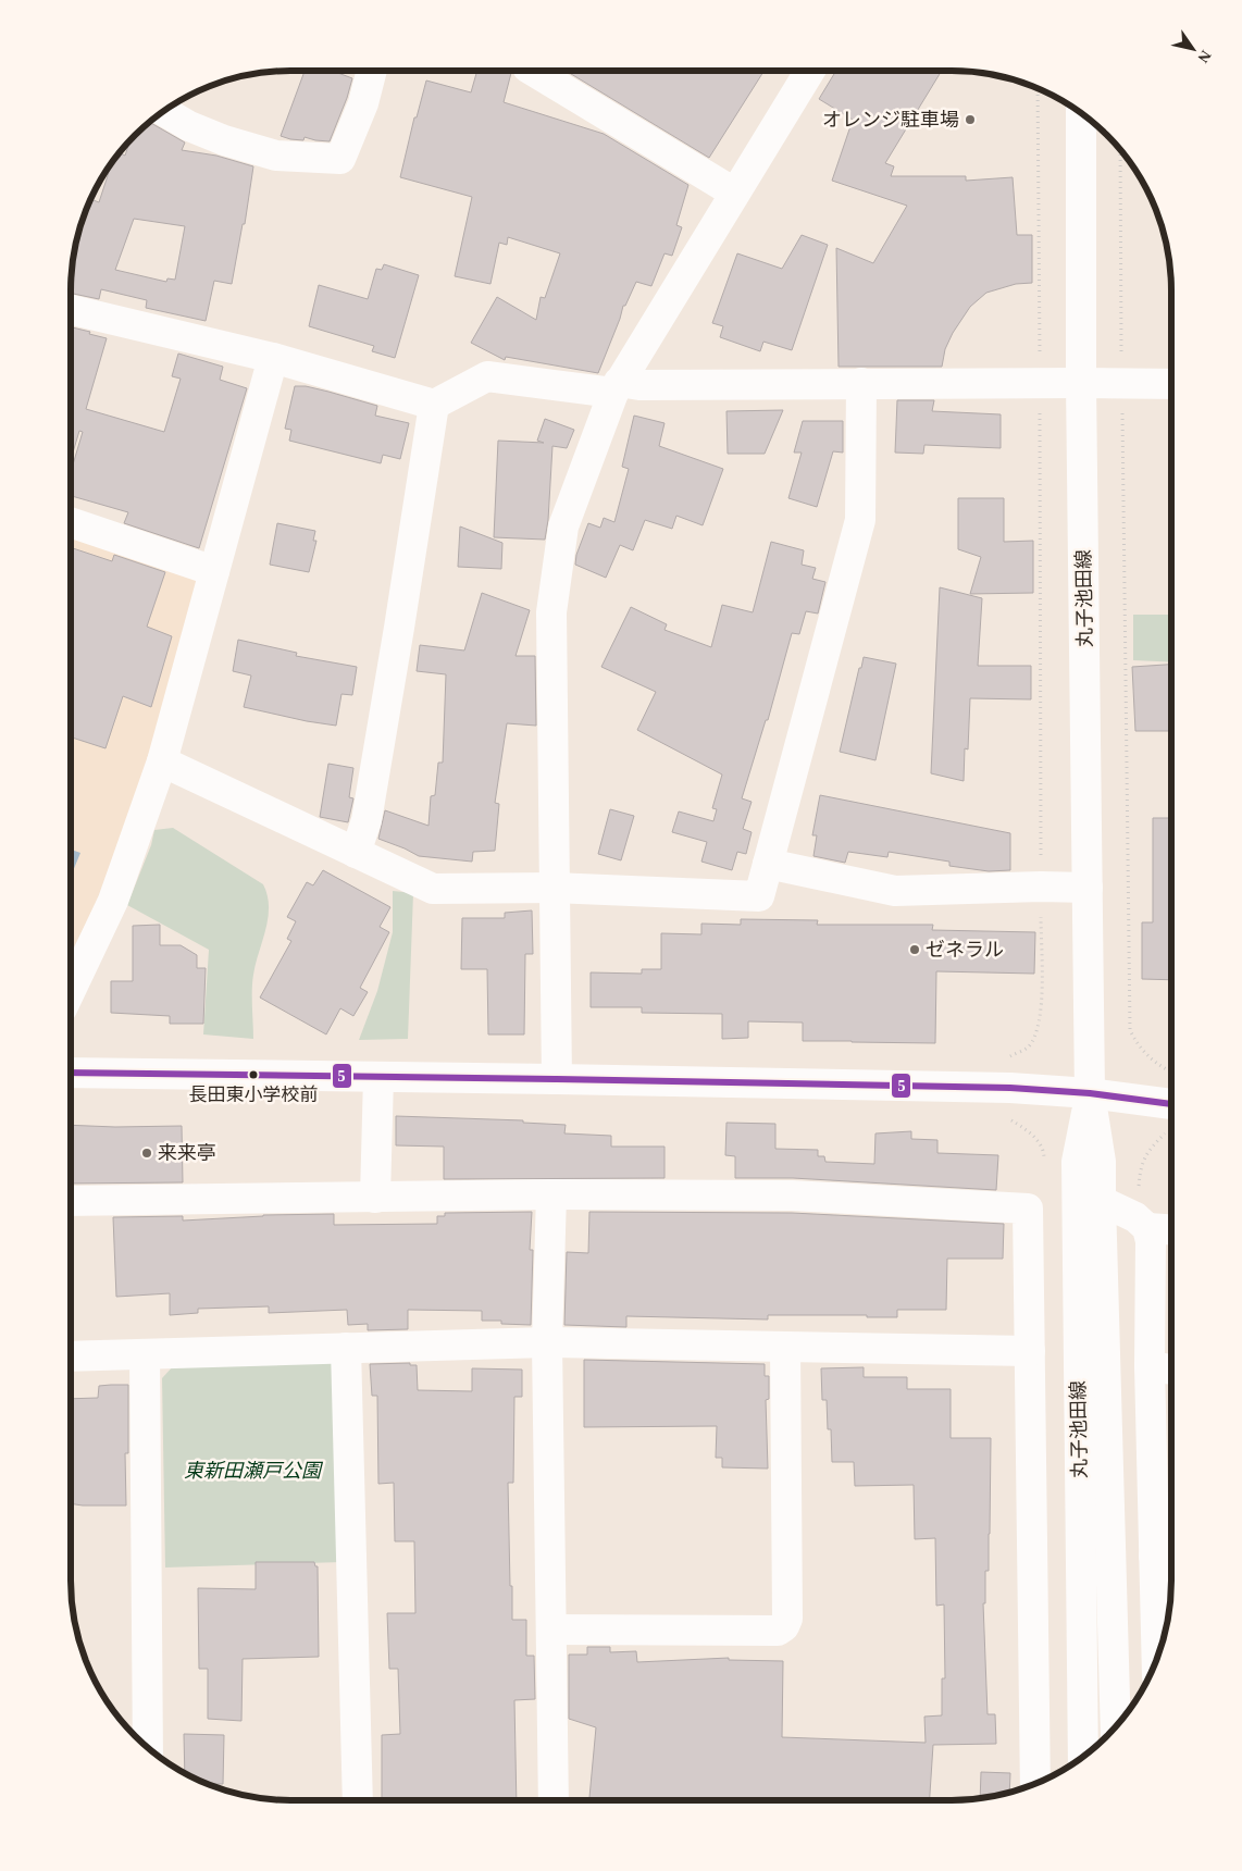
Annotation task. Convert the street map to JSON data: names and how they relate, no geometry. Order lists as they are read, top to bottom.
{
  "streets": {
    "street": ["丸子池田線"]
  },
  "parks": ["東新田瀬戸公園"],
  "places": [
    "オレンジ駐車場",
    "ゼネラル",
    "長田東小学校前",
    "来来亭"
  ],
  "lines": ["transit line 5"],
  "north": "bottom right"
}
